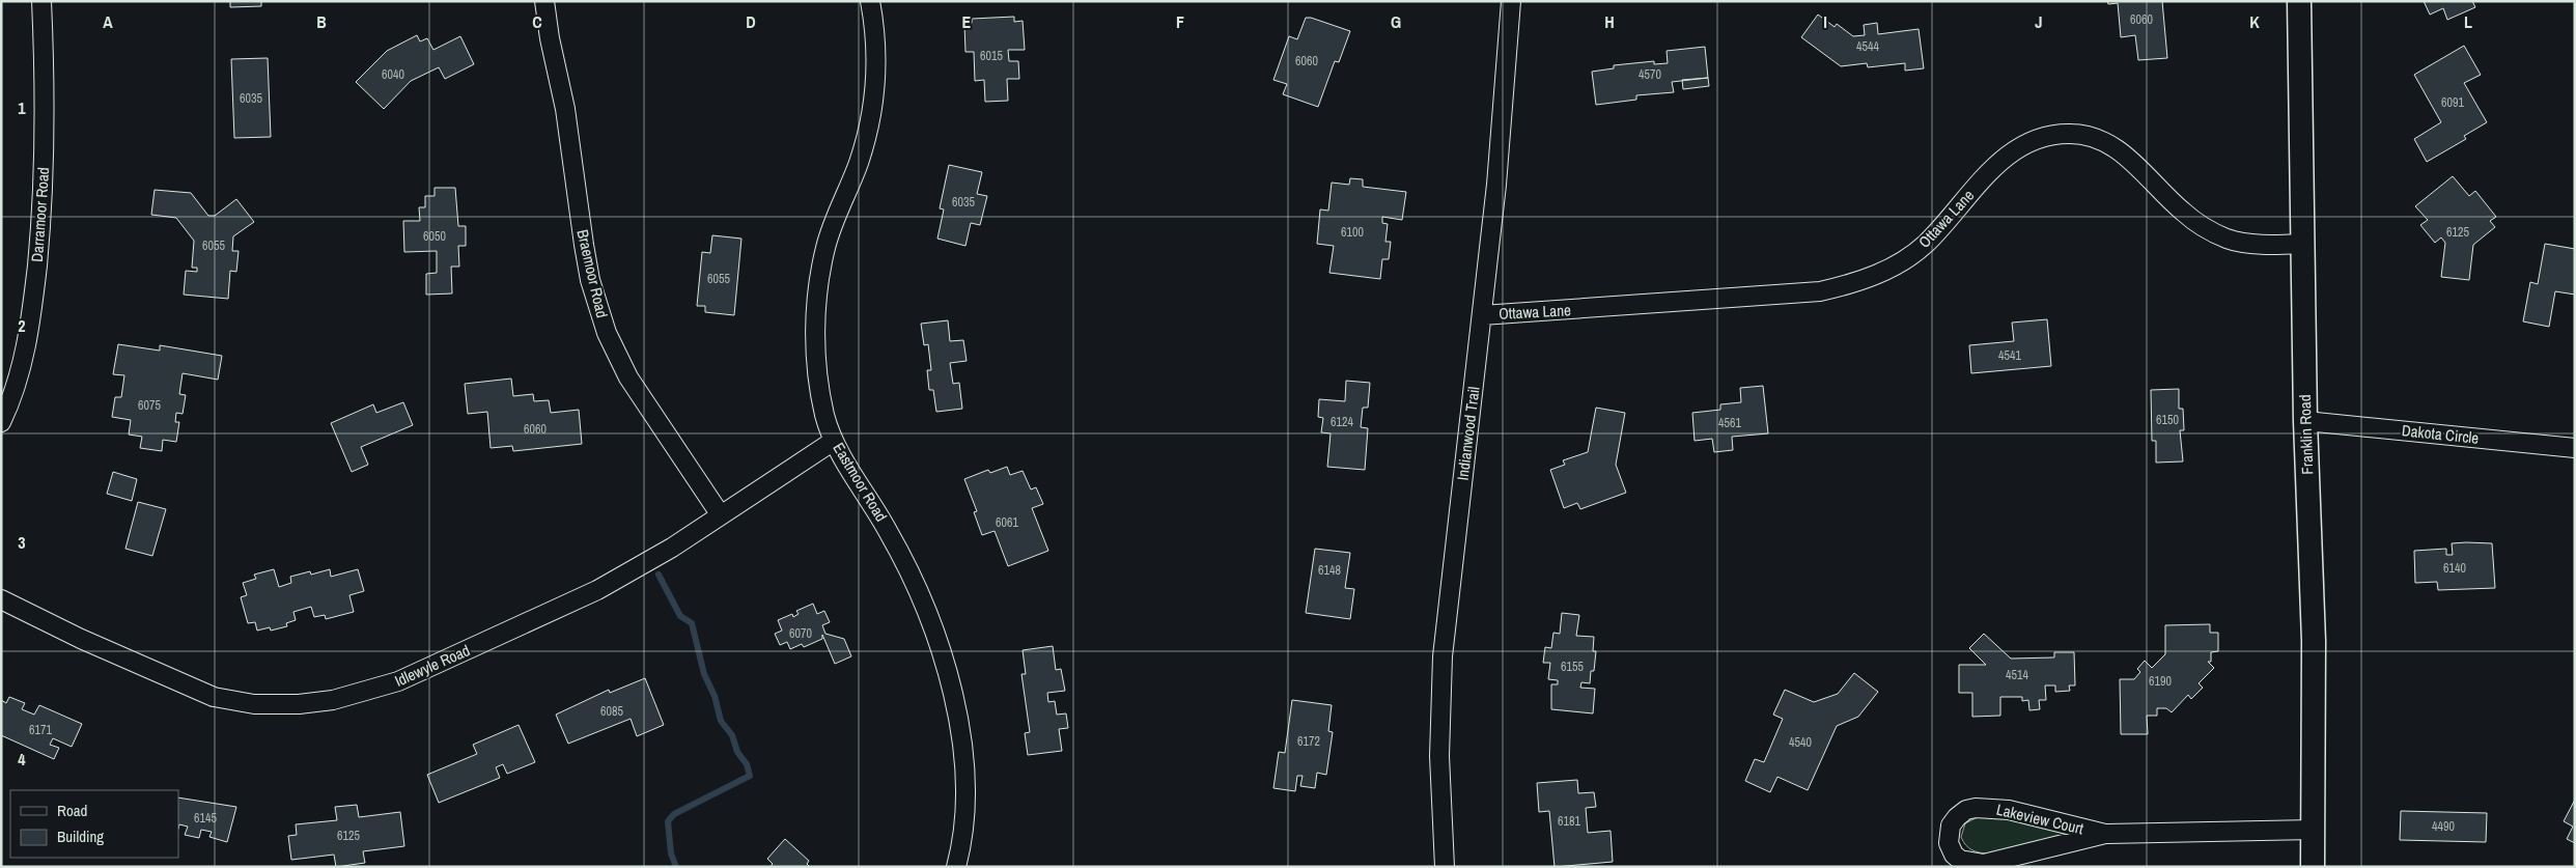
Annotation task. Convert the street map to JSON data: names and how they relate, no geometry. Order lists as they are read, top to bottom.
{
  "streets": {
    "street": [
      "Darramoor Road",
      "Ottawa Lane",
      "Braemoor Road",
      "Indianwood Trail",
      "Franklin Road",
      "Dakota Circle",
      "Eastmoor Road",
      "Idlewyle Road",
      "Lakeview Court"
    ]
  },
  "crossings": [
    ["Ottawa Lane", "Indianwood Trail"],
    ["Ottawa Lane", "Franklin Road"],
    ["Braemoor Road", "Idlewyle Road"],
    ["Franklin Road", "Dakota Circle"],
    ["Franklin Road", "Lakeview Court"],
    ["Eastmoor Road", "Idlewyle Road"]
  ],
  "house_numbers": [
    "6060",
    "4544",
    "6015",
    "6060",
    "6040",
    "4570",
    "6035",
    "6091",
    "6035",
    "6100",
    "6125",
    "6050",
    "6055",
    "6055",
    "4541",
    "6075",
    "6150",
    "6124",
    "4561",
    "6060",
    "6061",
    "6140",
    "6148",
    "6070",
    "6155",
    "4514",
    "6190",
    "6085",
    "6171",
    "6172",
    "4540",
    "6145",
    "6181",
    "4490",
    "6125"
  ],
  "legend": ["Road", "Building"],
  "grid": {
    "columns": [
      "A",
      "B",
      "C",
      "D",
      "E",
      "F",
      "G",
      "H",
      "I",
      "J",
      "K",
      "L"
    ],
    "rows": [
      "1",
      "2",
      "3",
      "4"
    ]
  }
}
